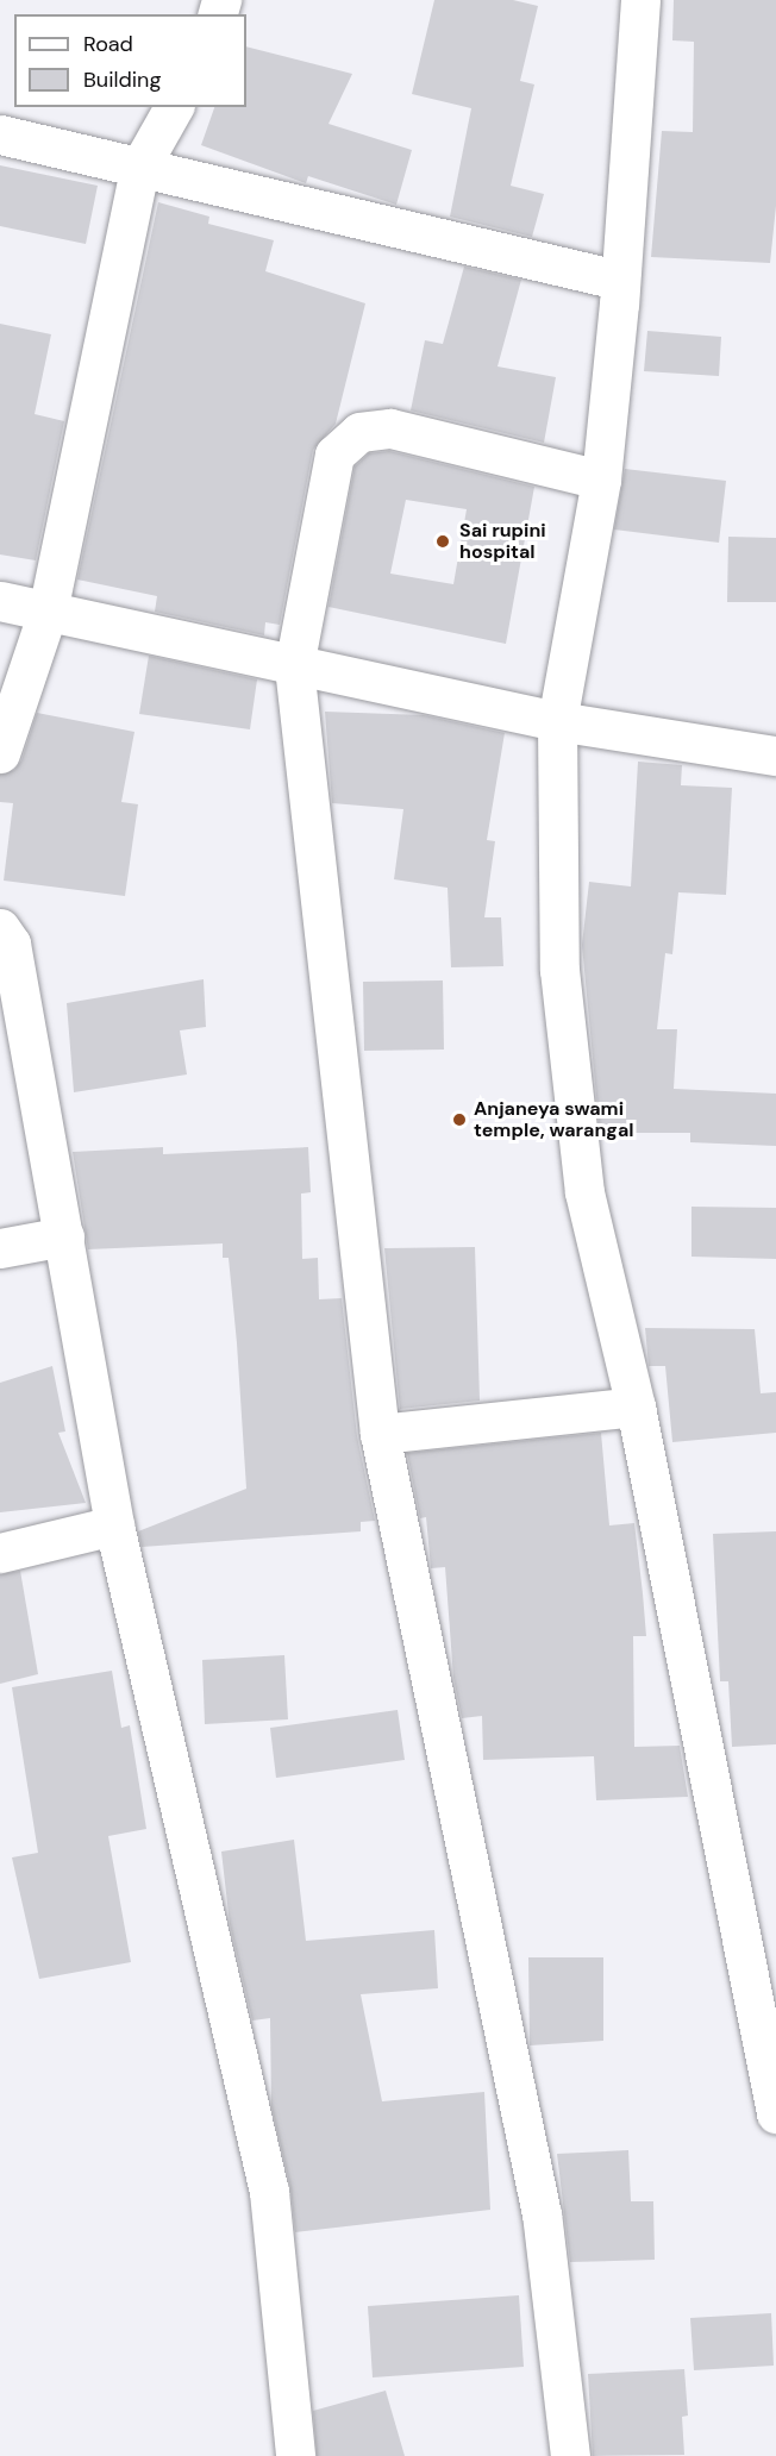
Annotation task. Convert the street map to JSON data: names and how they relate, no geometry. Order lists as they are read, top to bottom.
{
  "places": ["Sai rupini hospital", "Anjaneya swami temple, warangal"],
  "legend": ["Road", "Building"]
}
